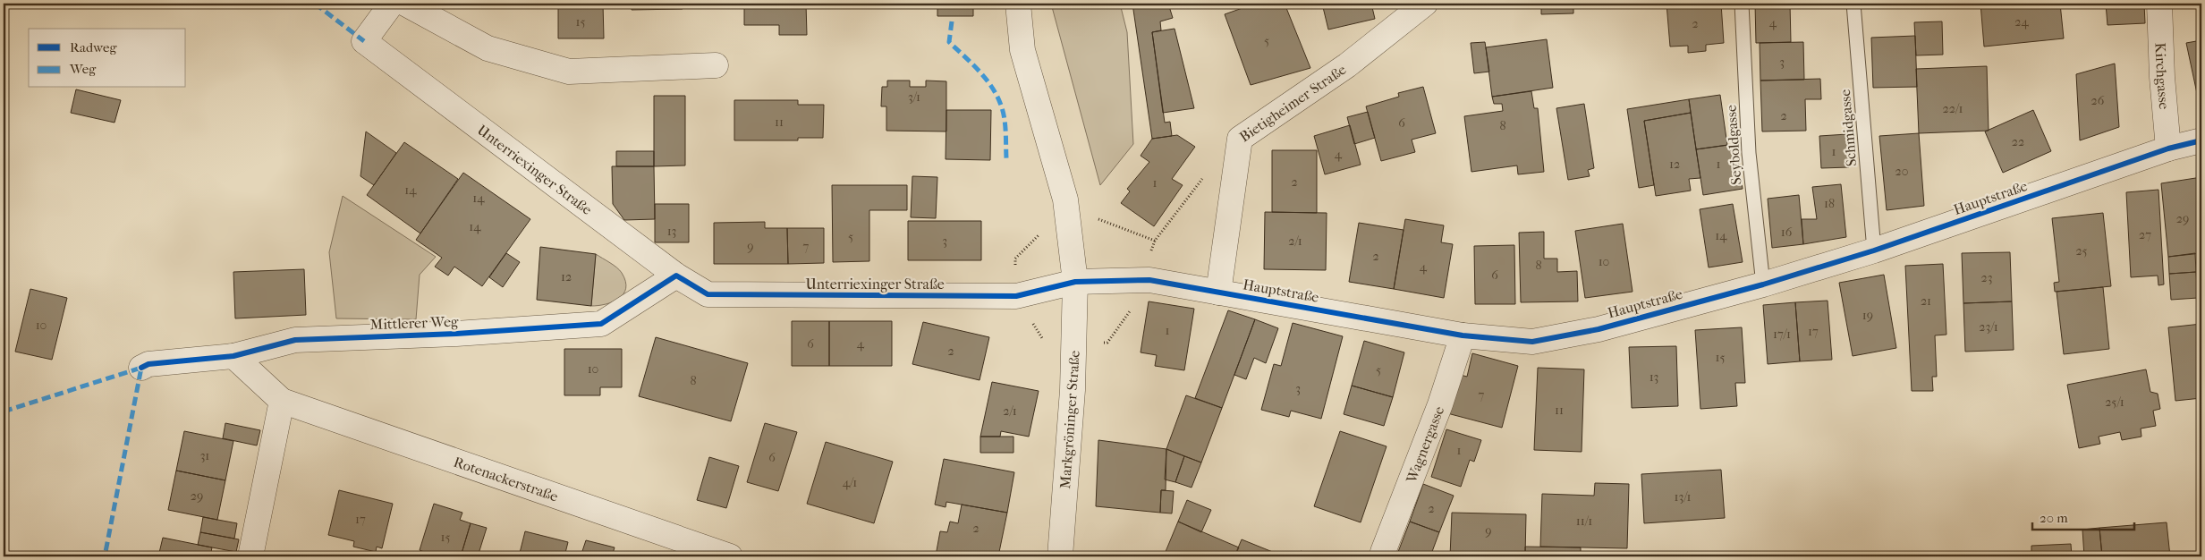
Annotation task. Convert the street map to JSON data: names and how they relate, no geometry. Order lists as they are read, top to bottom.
{
  "streets": {
    "street": [
      "Kirchgasse",
      "Bietigheimer Straße",
      "Unterriexinger Straße",
      "Hauptstraße",
      "Mittlerer Weg",
      "Markgröninger Straße",
      "Wagnergasse",
      "Rotenackerstraße"
    ],
    "lane": ["Schmidgasse", "Seyboldgasse"]
  },
  "crossings": [
    ["Kirchgasse", "Hauptstraße"],
    ["Bietigheimer Straße", "Hauptstraße"],
    ["Schmidgasse", "Hauptstraße"],
    ["Seyboldgasse", "Hauptstraße"],
    ["Unterriexinger Straße", "Hauptstraße"],
    ["Unterriexinger Straße", "Mittlerer Weg"],
    ["Unterriexinger Straße", "Markgröninger Straße"],
    ["Hauptstraße", "Markgröninger Straße"],
    ["Hauptstraße", "Wagnergasse"],
    ["Mittlerer Weg", "Rotenackerstraße"]
  ],
  "house_numbers": [
    "15",
    "24",
    "4",
    "2",
    "5",
    "3",
    "3/1",
    "26",
    "22/1",
    "2",
    "11",
    "6",
    "8",
    "22",
    "1",
    "4",
    "12",
    "1",
    "20",
    "2",
    "1",
    "14",
    "14",
    "18",
    "29",
    "14",
    "13",
    "16",
    "27",
    "14",
    "5",
    "3",
    "2/1",
    "9",
    "7",
    "25",
    "2",
    "10",
    "8",
    "4",
    "6",
    "12",
    "23",
    "21",
    "19",
    "10",
    "23/1",
    "1",
    "17",
    "17/1",
    "6",
    "4",
    "2",
    "15",
    "10",
    "5",
    "13",
    "8",
    "3",
    "7",
    "25/1",
    "11",
    "2/1",
    "1",
    "31",
    "6",
    "4/1",
    "29",
    "13/1",
    "2",
    "17",
    "11/1",
    "2",
    "9",
    "15"
  ],
  "legend": ["Radweg", "Weg"],
  "scale_bar": "20 m"
}
